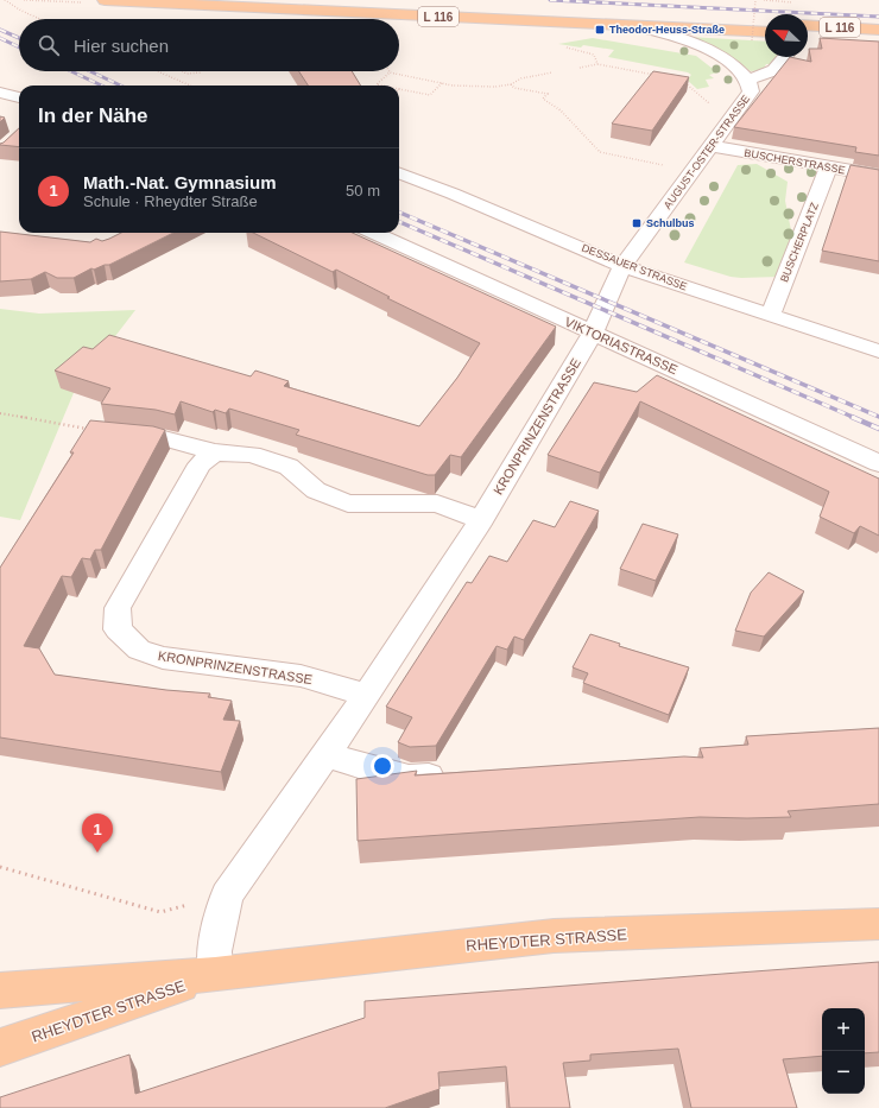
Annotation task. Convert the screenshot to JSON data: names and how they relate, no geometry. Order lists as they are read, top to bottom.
{
  "streets": {
    "main road": ["L 116", "RHEYDTER STRASSE"],
    "street": [
      "AUGUST-OSTER-STRASSE",
      "BUSCHERSTRASSE",
      "BUSCHERPLATZ",
      "DESSAUER STRASSE",
      "VIKTORIASTRASSE",
      "KRONPRINZENSTRASSE"
    ]
  },
  "crossings": [
    ["L 116", "AUGUST-OSTER-STRASSE"],
    ["AUGUST-OSTER-STRASSE", "BUSCHERSTRASSE"],
    ["AUGUST-OSTER-STRASSE", "DESSAUER STRASSE"],
    ["AUGUST-OSTER-STRASSE", "VIKTORIASTRASSE"],
    ["AUGUST-OSTER-STRASSE", "KRONPRINZENSTRASSE"],
    ["BUSCHERSTRASSE", "BUSCHERPLATZ"],
    ["BUSCHERPLATZ", "DESSAUER STRASSE"],
    ["VIKTORIASTRASSE", "KRONPRINZENSTRASSE"],
    ["KRONPRINZENSTRASSE", "RHEYDTER STRASSE"]
  ],
  "places": {
    "transit": ["Theodor-Heuss-Straße", "Schulbus"]
  },
  "north": "top left",
  "page": {
    "search": "Hier suchen",
    "heading": "In der Nähe",
    "list": [
      {
        "mark": "1",
        "name": "Math.-Nat. Gymnasium",
        "note": "Schule · Rheydter Straße",
        "value": "50 m"
      }
    ],
    "pins": "1",
    "map_buttons": ["+", "−"]
  }
}
